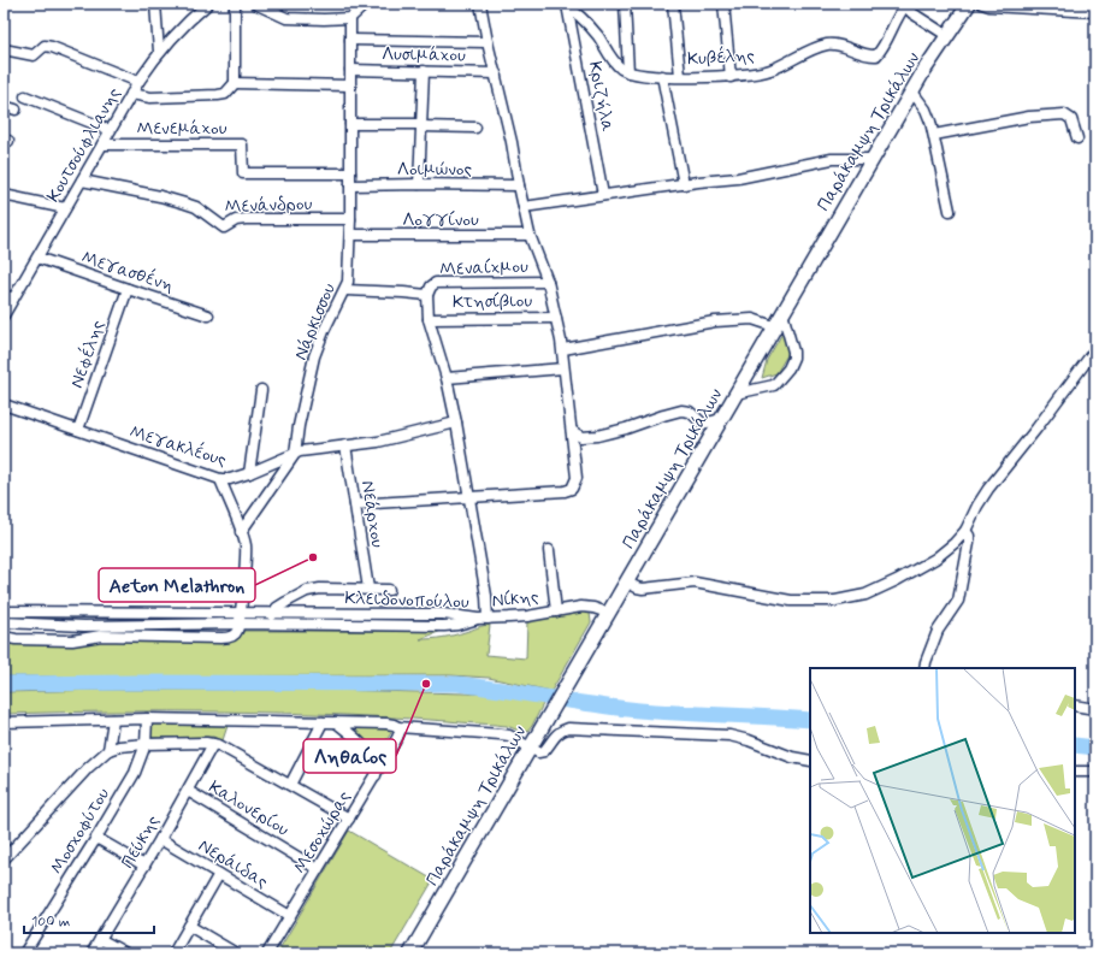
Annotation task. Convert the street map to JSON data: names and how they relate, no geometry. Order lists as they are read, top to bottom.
{
  "streets": {
    "main road": ["Παράκαμψη Τρικάλων"],
    "street": [
      "Λυσιμάχου",
      "Κυβέλης",
      "Κριζήλα",
      "Μενεμάχου",
      "Κουτσούφλιανης",
      "Λοιμώνος",
      "Μενάνδρου",
      "Λογγίνου",
      "Μεναίχμου",
      "Μεγασθένη",
      "Κτησίβιου",
      "Νάρκισσου",
      "Νεφέλης",
      "Μεγακλέους",
      "Νεάρχου",
      "Νίκης",
      "Κλειδονοπούλου",
      "Καλονερίου",
      "Μοσχοφύτου",
      "Μεσοχώρας",
      "Πεύκης",
      "Νεράιδας"
    ]
  },
  "crossings": [
    ["Λυσιμάχου", "Νάρκισσου"],
    ["Μενεμάχου", "Κουτσούφλιανης"],
    ["Μενεμάχου", "Νάρκισσου"],
    ["Παράκαμψη Τρικάλων", "Νίκης"],
    ["Κουτσούφλιανης", "Μενάνδρου"],
    ["Κουτσούφλιανης", "Μεγασθένη"],
    ["Λοιμώνος", "Νάρκισσου"],
    ["Μενάνδρου", "Νάρκισσου"],
    ["Λογγίνου", "Νάρκισσου"],
    ["Μεγασθένη", "Νεφέλης"],
    ["Νάρκισσου", "Μεγακλέους"],
    ["Νεφέλης", "Μεγακλέους"],
    ["Μεγακλέους", "Νεάρχου"],
    ["Νίκης", "Κλειδονοπούλου"],
    ["Καλονερίου", "Μεσοχώρας"],
    ["Καλονερίου", "Πεύκης"],
    ["Μεσοχώρας", "Νεράιδας"],
    ["Πεύκης", "Νεράιδας"]
  ],
  "places": ["Aeton Melathron", "Ληθαίος"],
  "scale_bar": "100 m"
}
